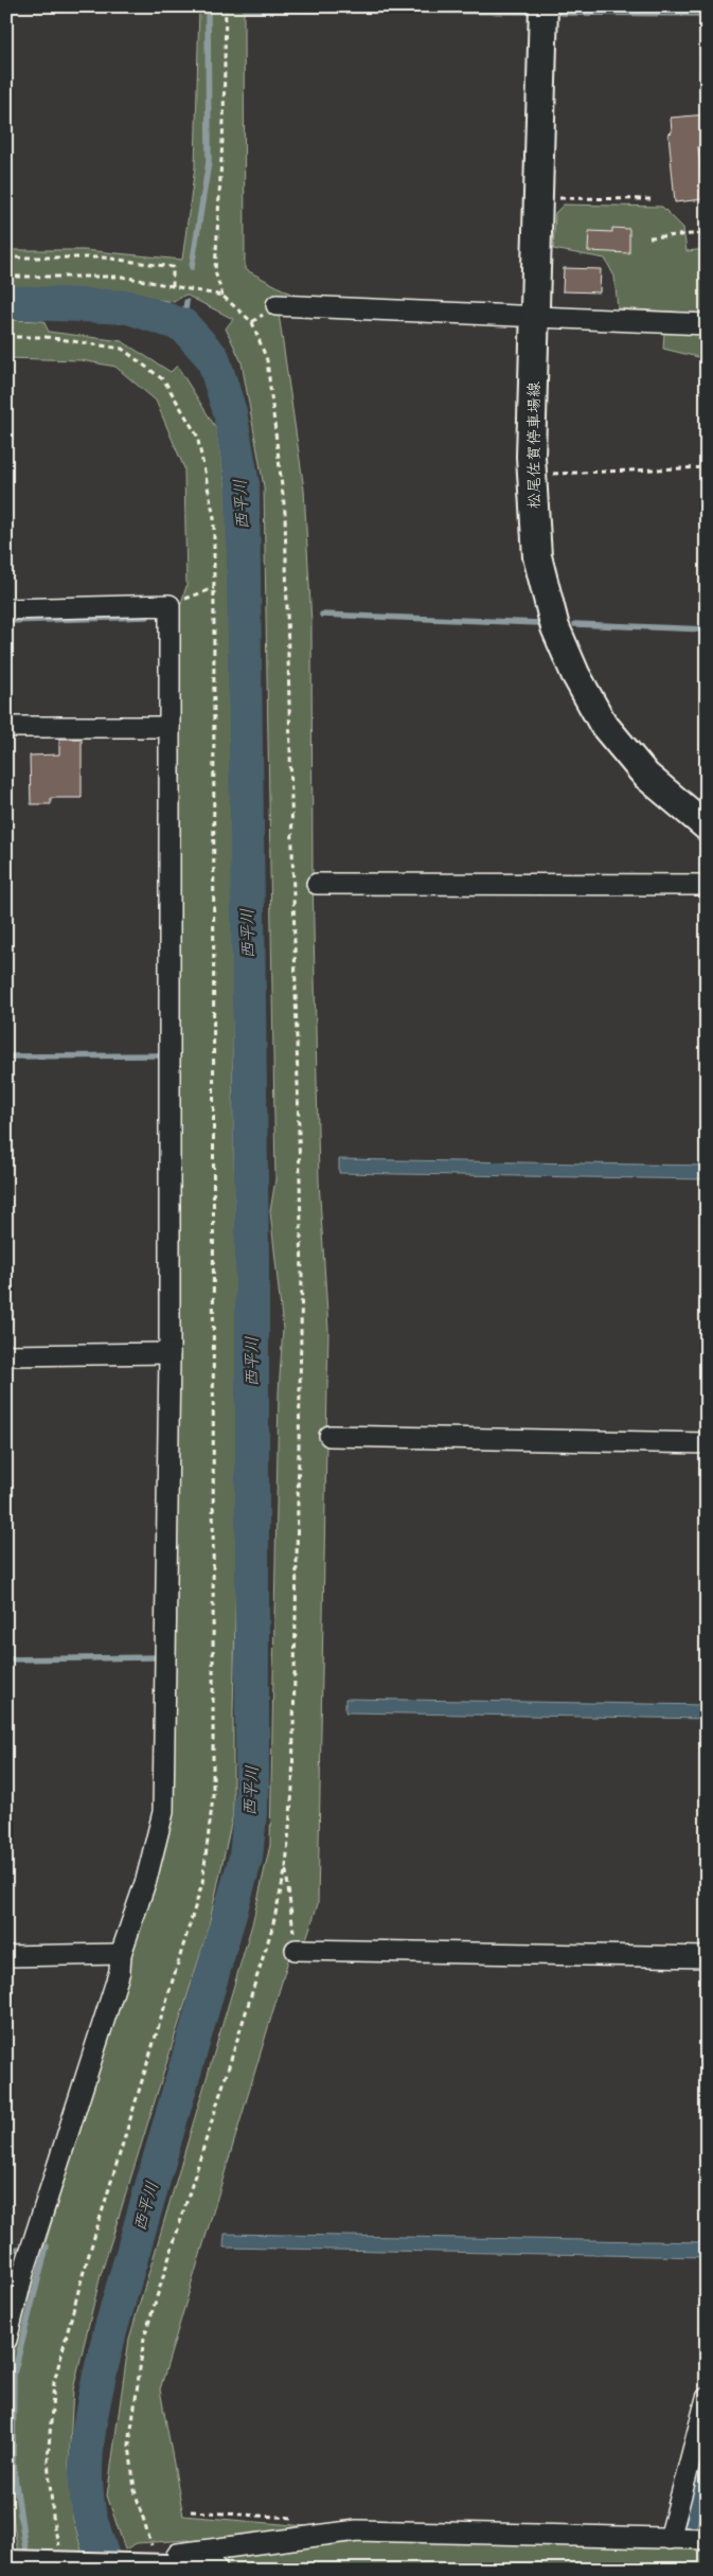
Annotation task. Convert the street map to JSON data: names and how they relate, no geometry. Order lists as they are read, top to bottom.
{
  "streets": {
    "main road": ["松尾佐賀停車場線"]
  },
  "water": ["西平川"]
}
